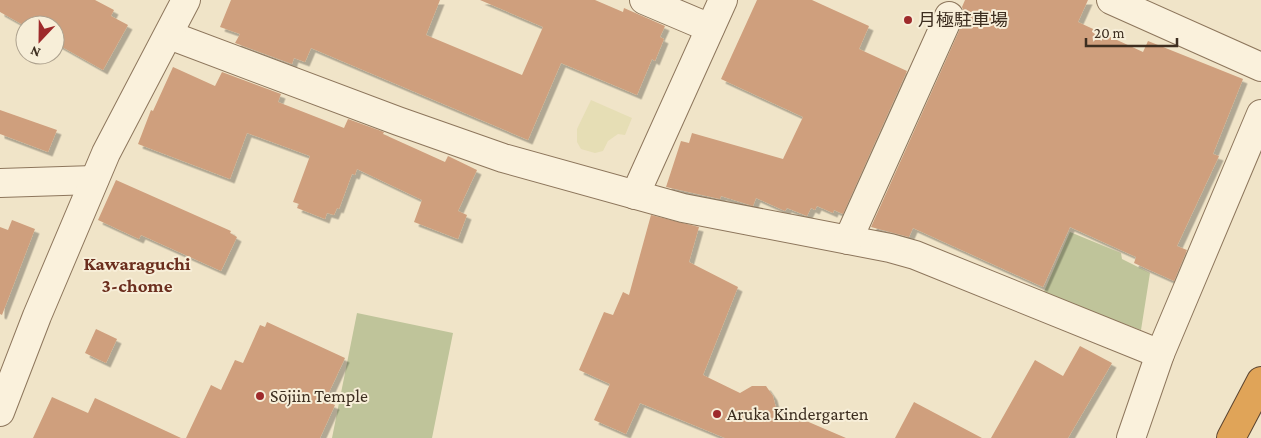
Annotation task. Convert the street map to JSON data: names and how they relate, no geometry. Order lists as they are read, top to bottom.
{
  "districts": ["Kawaraguchi 3-chome"],
  "places": ["月極駐車場", "Sōjiin Temple", "Aruka Kindergarten"],
  "scale_bar": "20 m",
  "north": "bottom"
}
